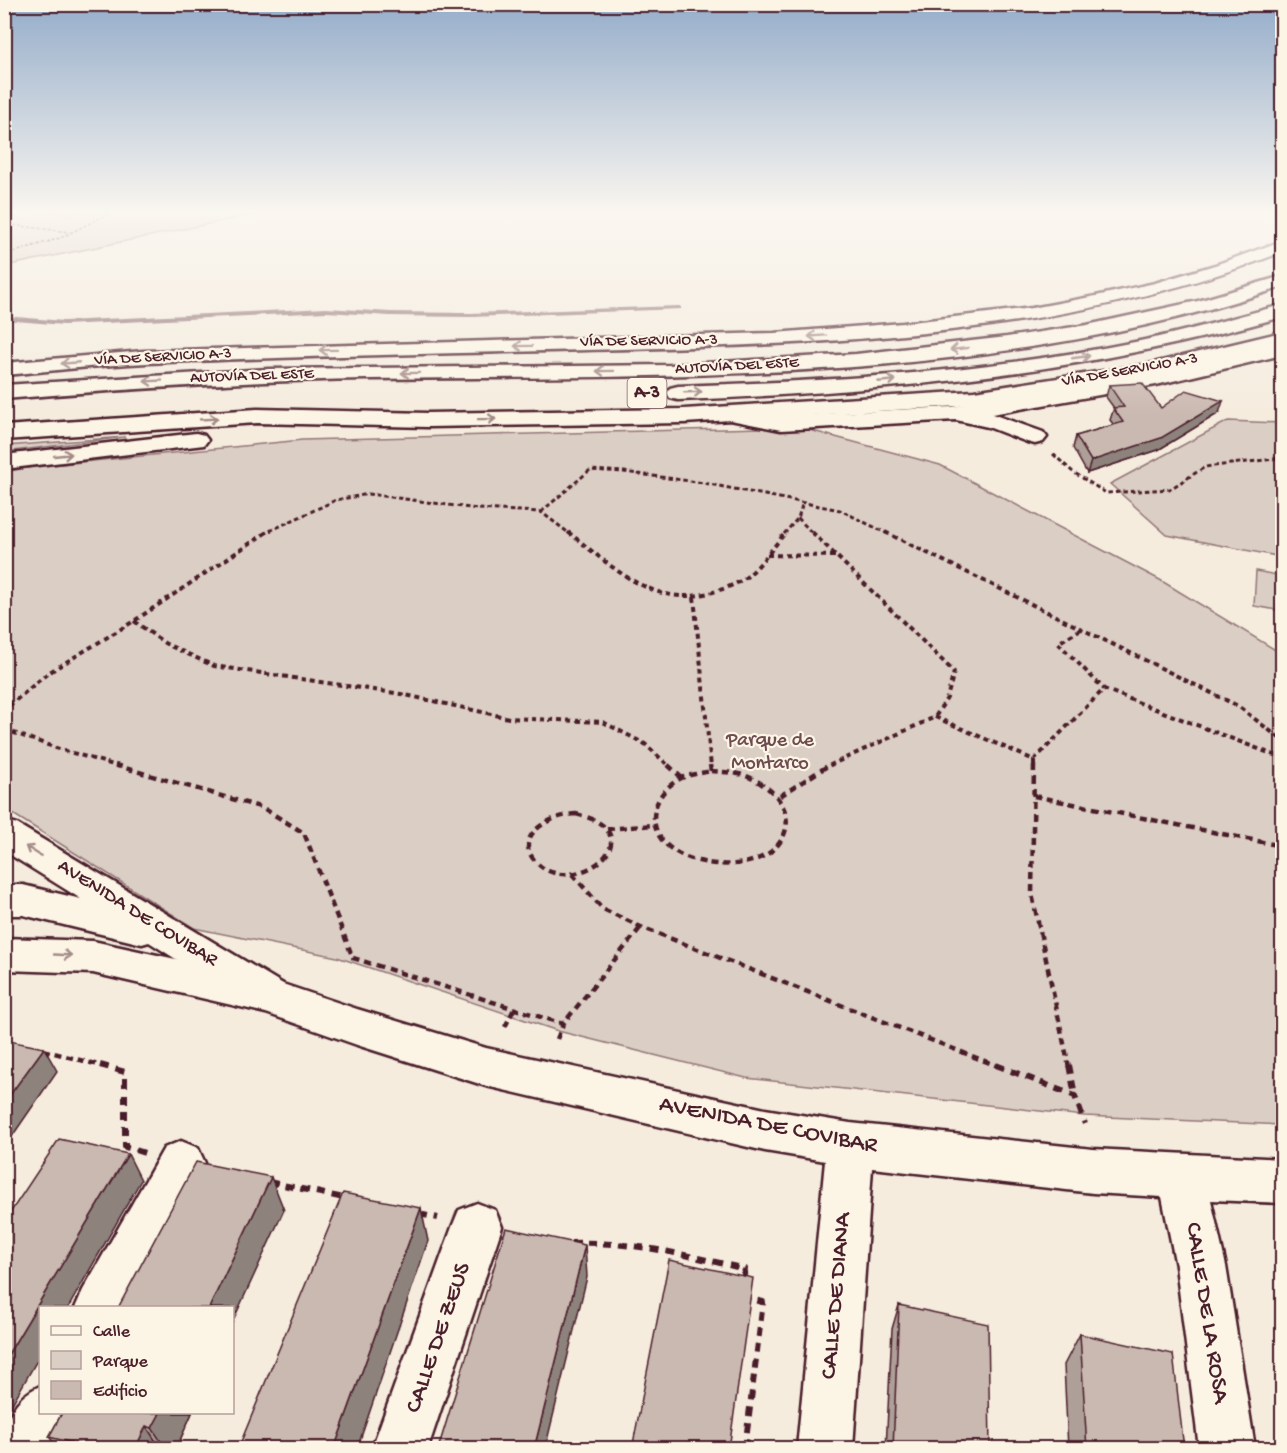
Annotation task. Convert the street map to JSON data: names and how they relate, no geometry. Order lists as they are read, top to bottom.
{
  "streets": {
    "main road": [
      "VÍA DE SERVICIO A-3",
      "AUTOVÍA DEL ESTE",
      "A-3",
      "AVENIDA DE COVIBAR",
      "CALLE DE DIANA",
      "CALLE DE LA ROSA",
      "CALLE DE ZEUS"
    ]
  },
  "crossings": [
    ["AVENIDA DE COVIBAR", "CALLE DE DIANA"],
    ["AVENIDA DE COVIBAR", "CALLE DE LA ROSA"]
  ],
  "parks": ["Parque de Montarco"],
  "legend": ["Calle", "Parque", "Edificio"]
}
